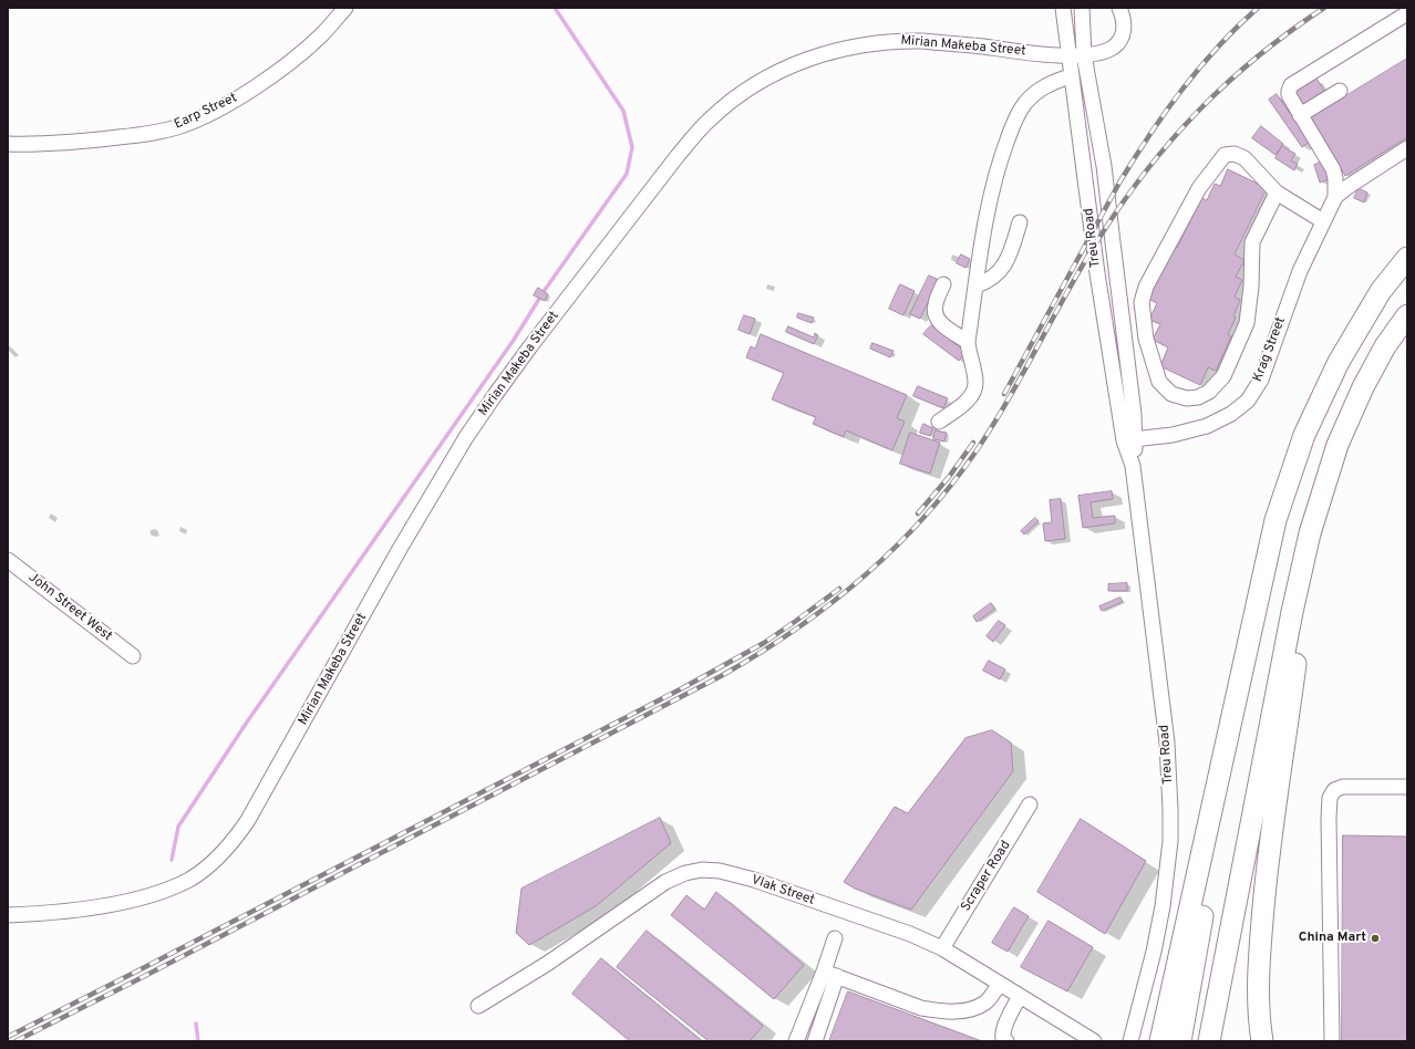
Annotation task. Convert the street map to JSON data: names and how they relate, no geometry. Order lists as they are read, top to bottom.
{
  "streets": {
    "street": [
      "Mirian Makeba Street",
      "Earp Street",
      "Treu Road",
      "Krag Street",
      "John Street West",
      "Scraper Road",
      "Vlak Street"
    ]
  },
  "crossings": [
    ["Mirian Makeba Street", "Treu Road"],
    ["Treu Road", "Krag Street"],
    ["Scraper Road", "Vlak Street"]
  ],
  "places": ["China Mart"]
}
